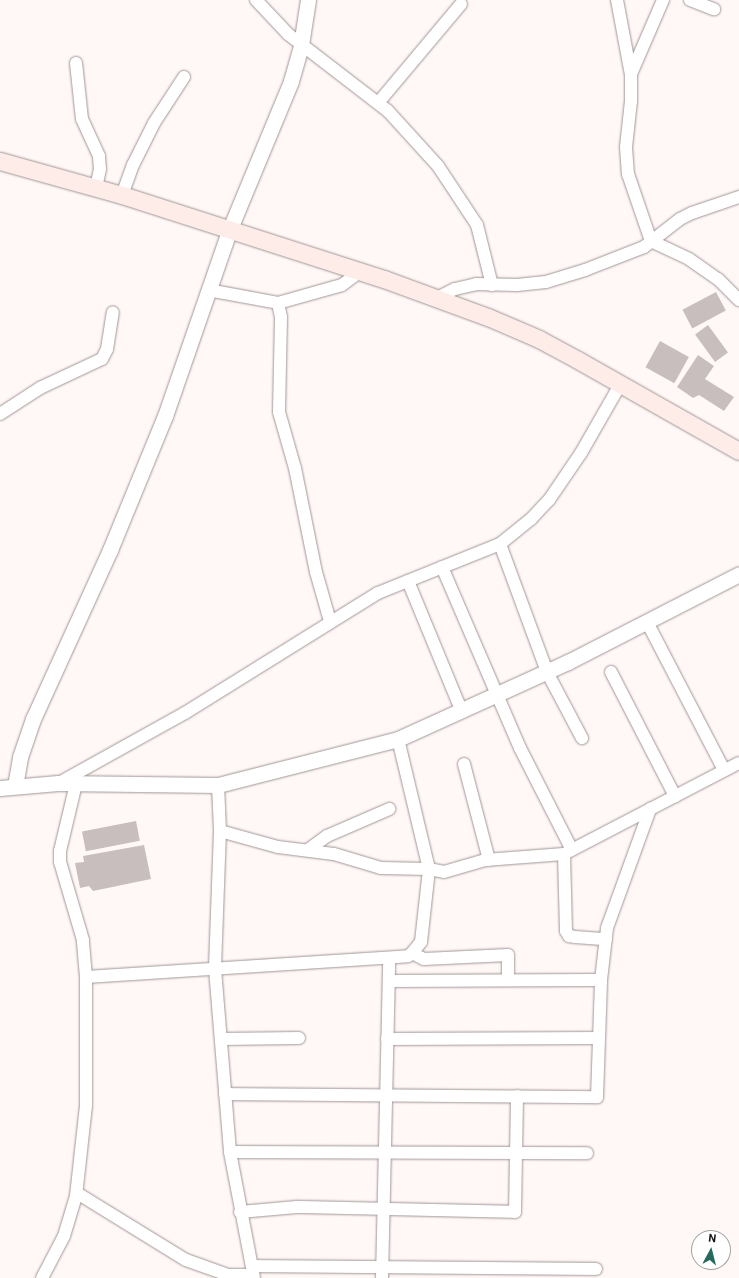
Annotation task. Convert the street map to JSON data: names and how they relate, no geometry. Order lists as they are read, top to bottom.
{
  "north": "top"
}
